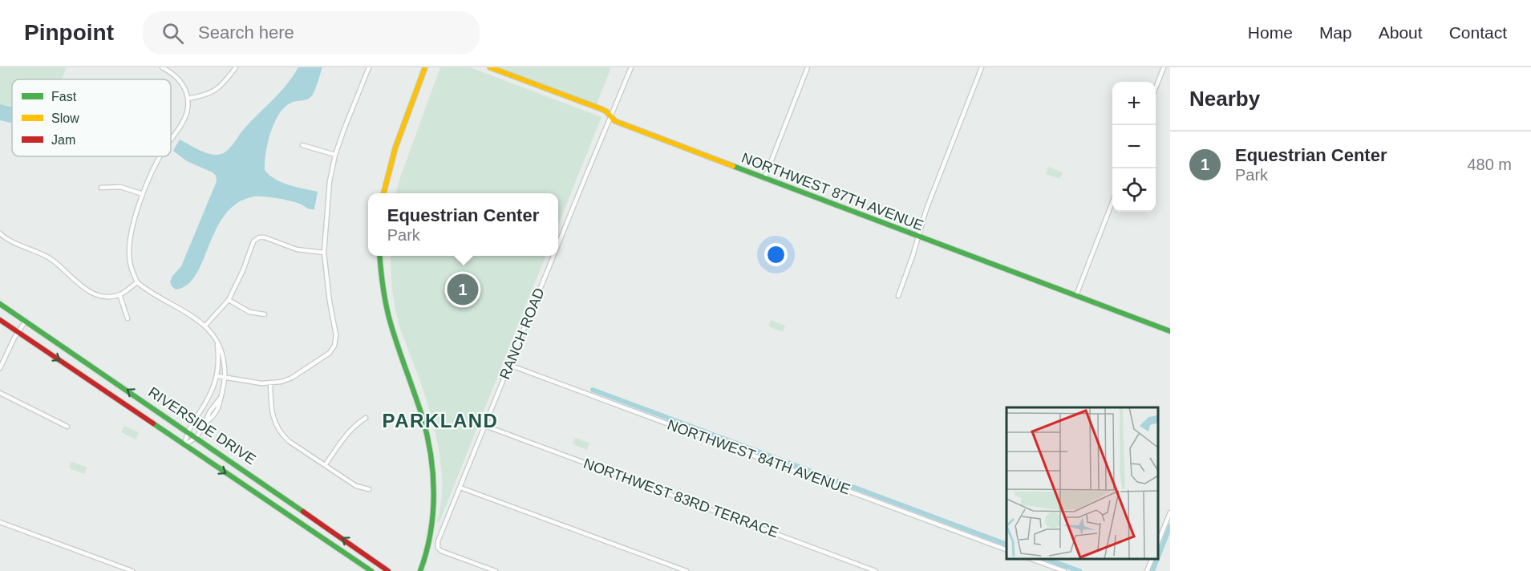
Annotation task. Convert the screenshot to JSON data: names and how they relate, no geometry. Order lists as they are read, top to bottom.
{
  "streets": {
    "street": [
      "NORTHWEST 87TH AVENUE",
      "RANCH ROAD",
      "RIVERSIDE DRIVE",
      "NORTHWEST 84TH AVENUE",
      "NORTHWEST 83RD TERRACE"
    ]
  },
  "crossings": [
    ["NORTHWEST 87TH AVENUE", "RANCH ROAD"],
    ["RANCH ROAD", "NORTHWEST 84TH AVENUE"],
    ["RANCH ROAD", "NORTHWEST 83RD TERRACE"]
  ],
  "districts": ["PARKLAND"],
  "legend": ["Fast", "Slow", "Jam"],
  "page": {
    "header": "Pinpoint",
    "search": "Search here",
    "nav": [
      "Home",
      "Map",
      "About",
      "Contact"
    ],
    "heading": "Nearby",
    "map_buttons": ["+", "−"],
    "list": [
      {
        "mark": "1",
        "name": "Equestrian Center",
        "note": "Park",
        "value": "480 m"
      }
    ],
    "popup": ["Equestrian Center", "Park"],
    "pins": "1"
  }
}
